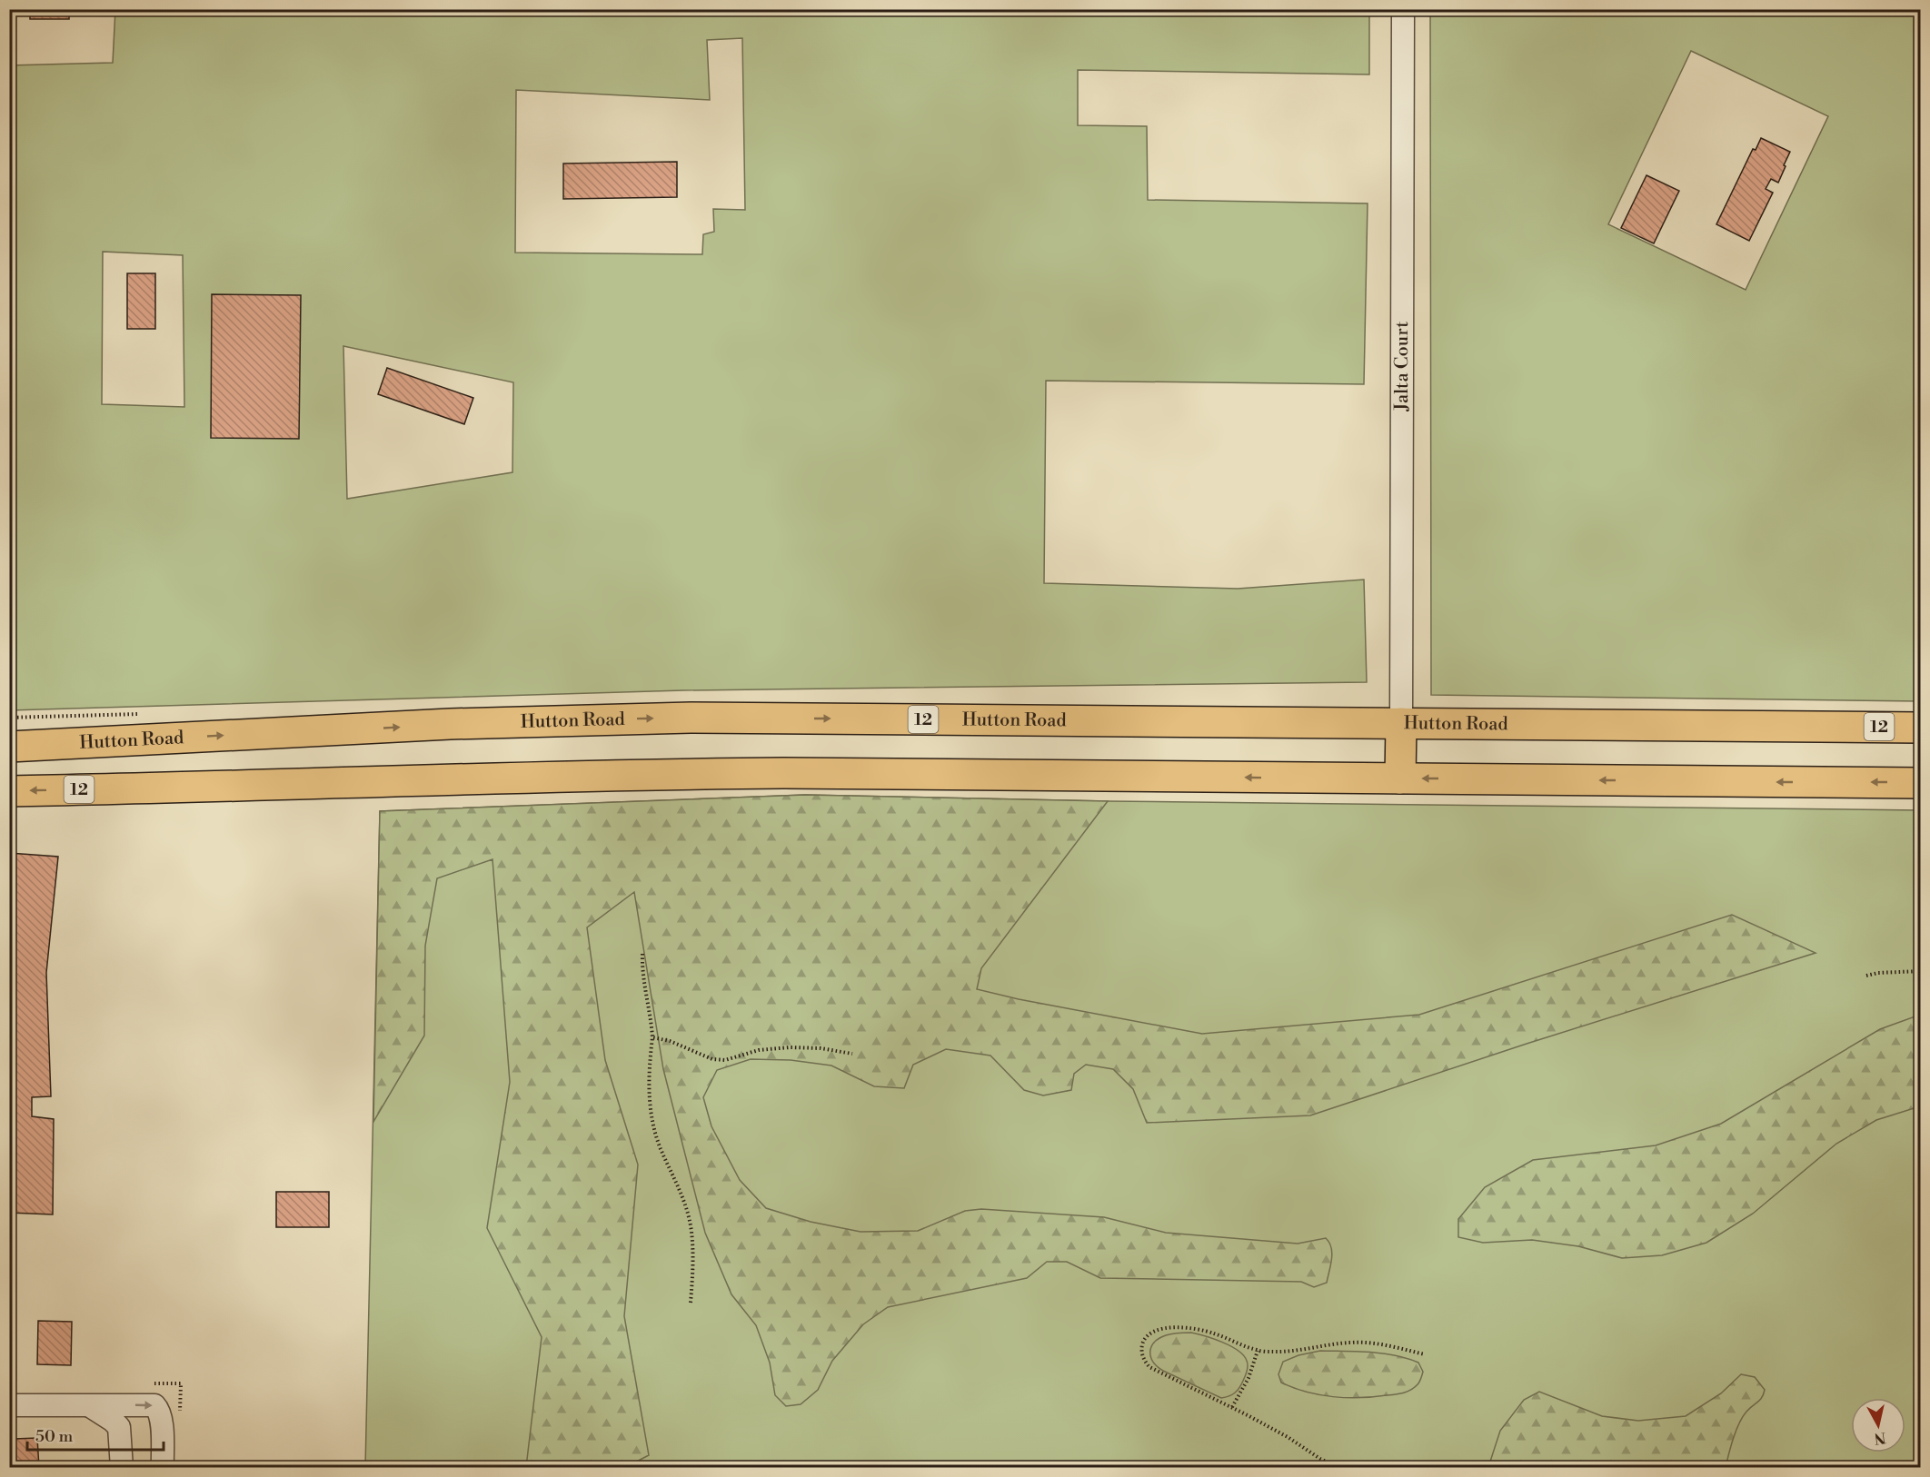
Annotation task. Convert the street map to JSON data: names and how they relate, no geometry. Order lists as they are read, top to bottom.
{
  "streets": {
    "main road": ["12", "Hutton Road"],
    "street": ["Jalta Court"]
  },
  "crossings": [
    ["Jalta Court", "Hutton Road"]
  ],
  "scale_bar": "50 m",
  "north": "bottom"
}
